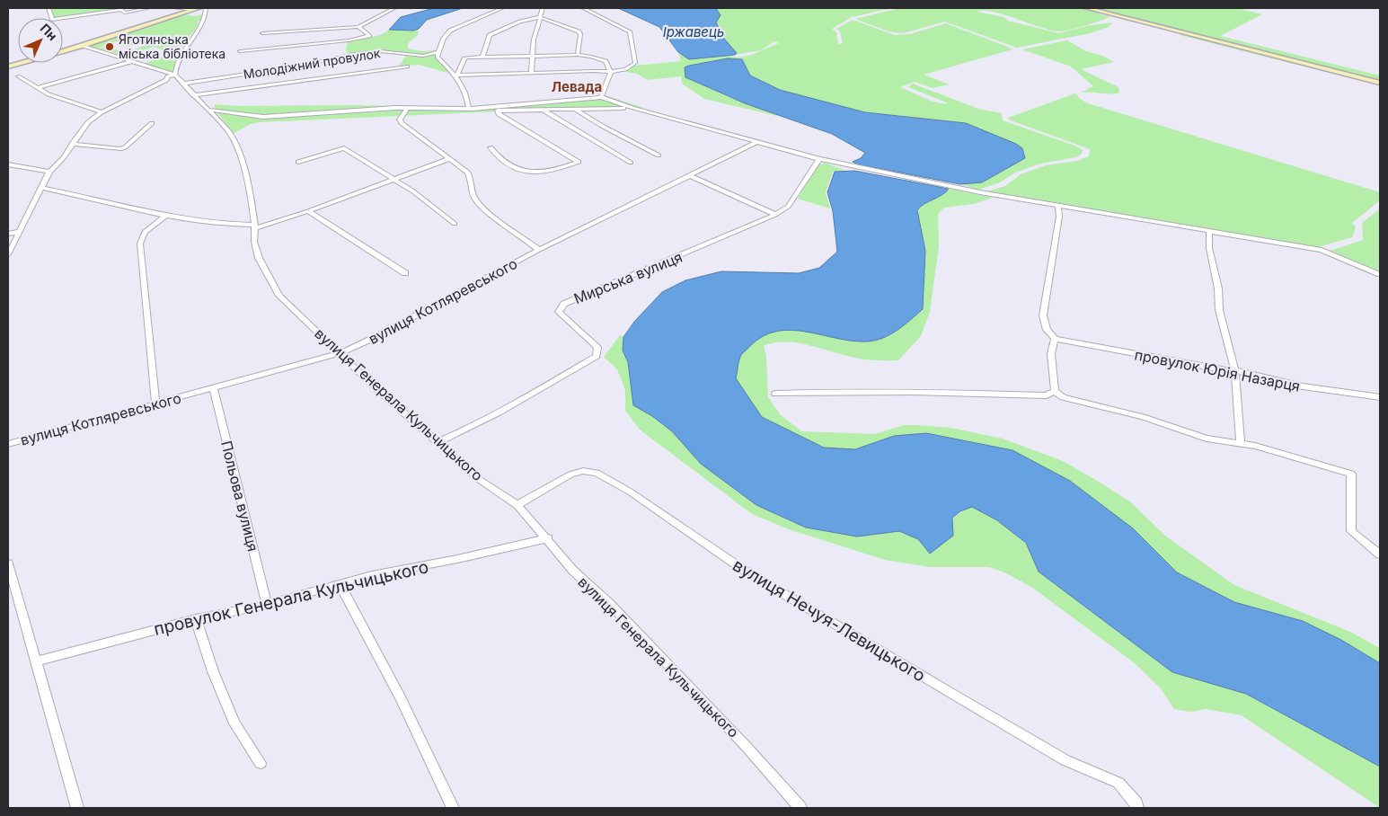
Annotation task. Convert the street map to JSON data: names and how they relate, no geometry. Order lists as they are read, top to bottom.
{
  "streets": {
    "street": [
      "Молодіжний провулок",
      "Мирська вулиця",
      "вулиця Котляревського",
      "провулок Юрія Назарця",
      "вулиця Генерала Кульчицького",
      "Польова вулиця",
      "провулок Генерала Кульчицького",
      "вулиця Нечуя-Левицького"
    ]
  },
  "crossings": [
    ["Молодіжний провулок", "вулиця Генерала Кульчицького"],
    ["Мирська вулиця", "вулиця Генерала Кульчицького"],
    ["вулиця Котляревського", "вулиця Генерала Кульчицького"],
    ["вулиця Котляревського", "Польова вулиця"],
    ["вулиця Генерала Кульчицького", "провулок Генерала Кульчицького"],
    ["вулиця Генерала Кульчицького", "вулиця Нечуя-Левицького"],
    ["Польова вулиця", "провулок Генерала Кульчицького"]
  ],
  "districts": ["Левада"],
  "water": ["Іржавець"],
  "places": ["Яготинська міська бібліотека"],
  "north": "top right"
}
